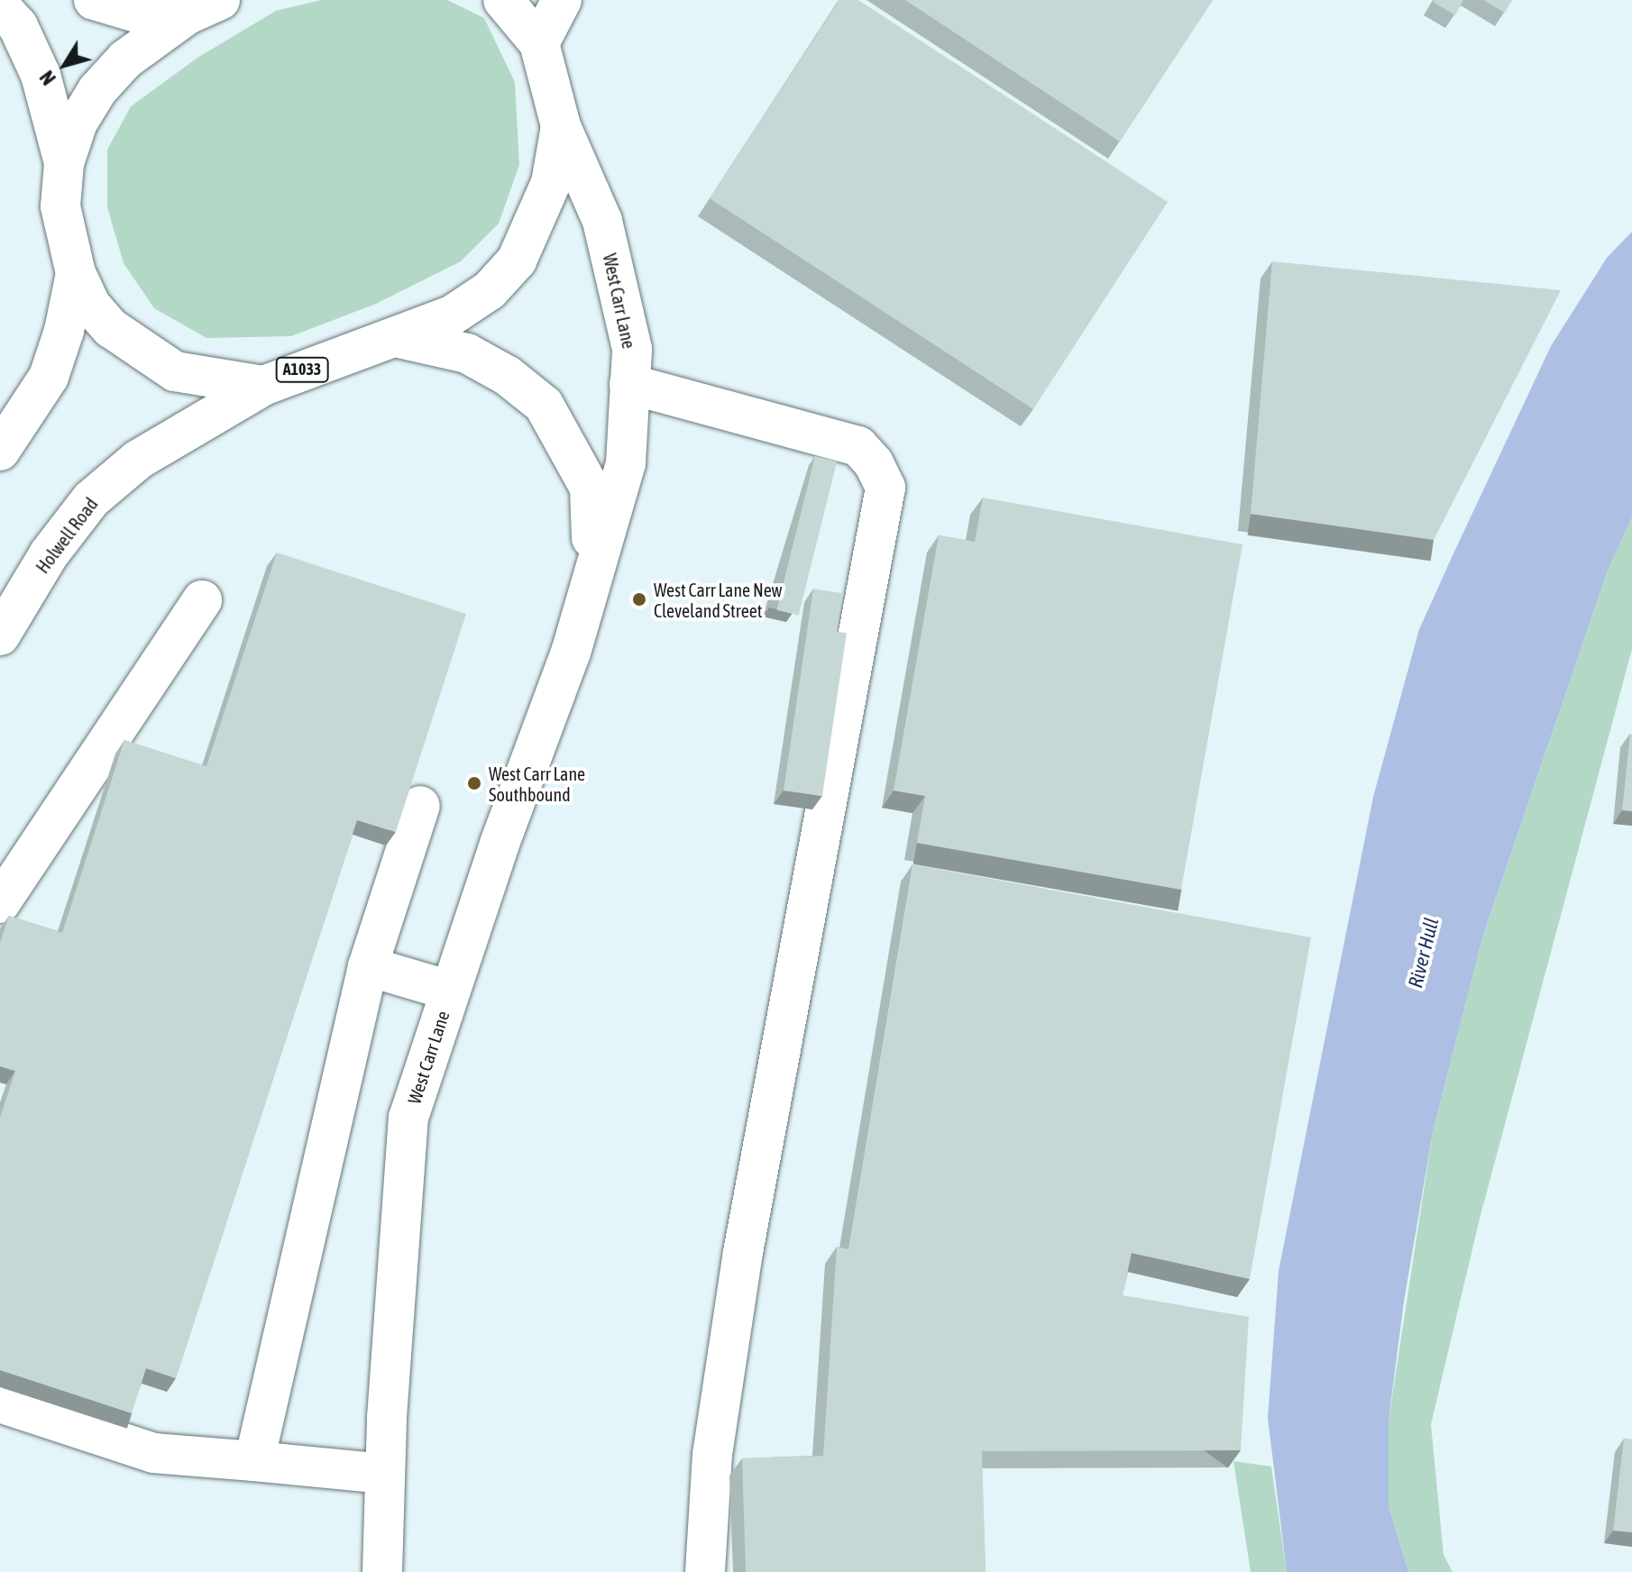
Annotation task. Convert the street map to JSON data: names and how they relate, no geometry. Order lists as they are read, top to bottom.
{
  "streets": {
    "main road": ["West Carr Lane", "A1033", "Holwell Road"]
  },
  "crossings": [
    ["West Carr Lane", "A1033"],
    ["A1033", "Holwell Road"]
  ],
  "water": ["River Hull"],
  "places": ["West Carr Lane New Cleveland Street", "West Carr Lane Southbound"],
  "north": "bottom left"
}
